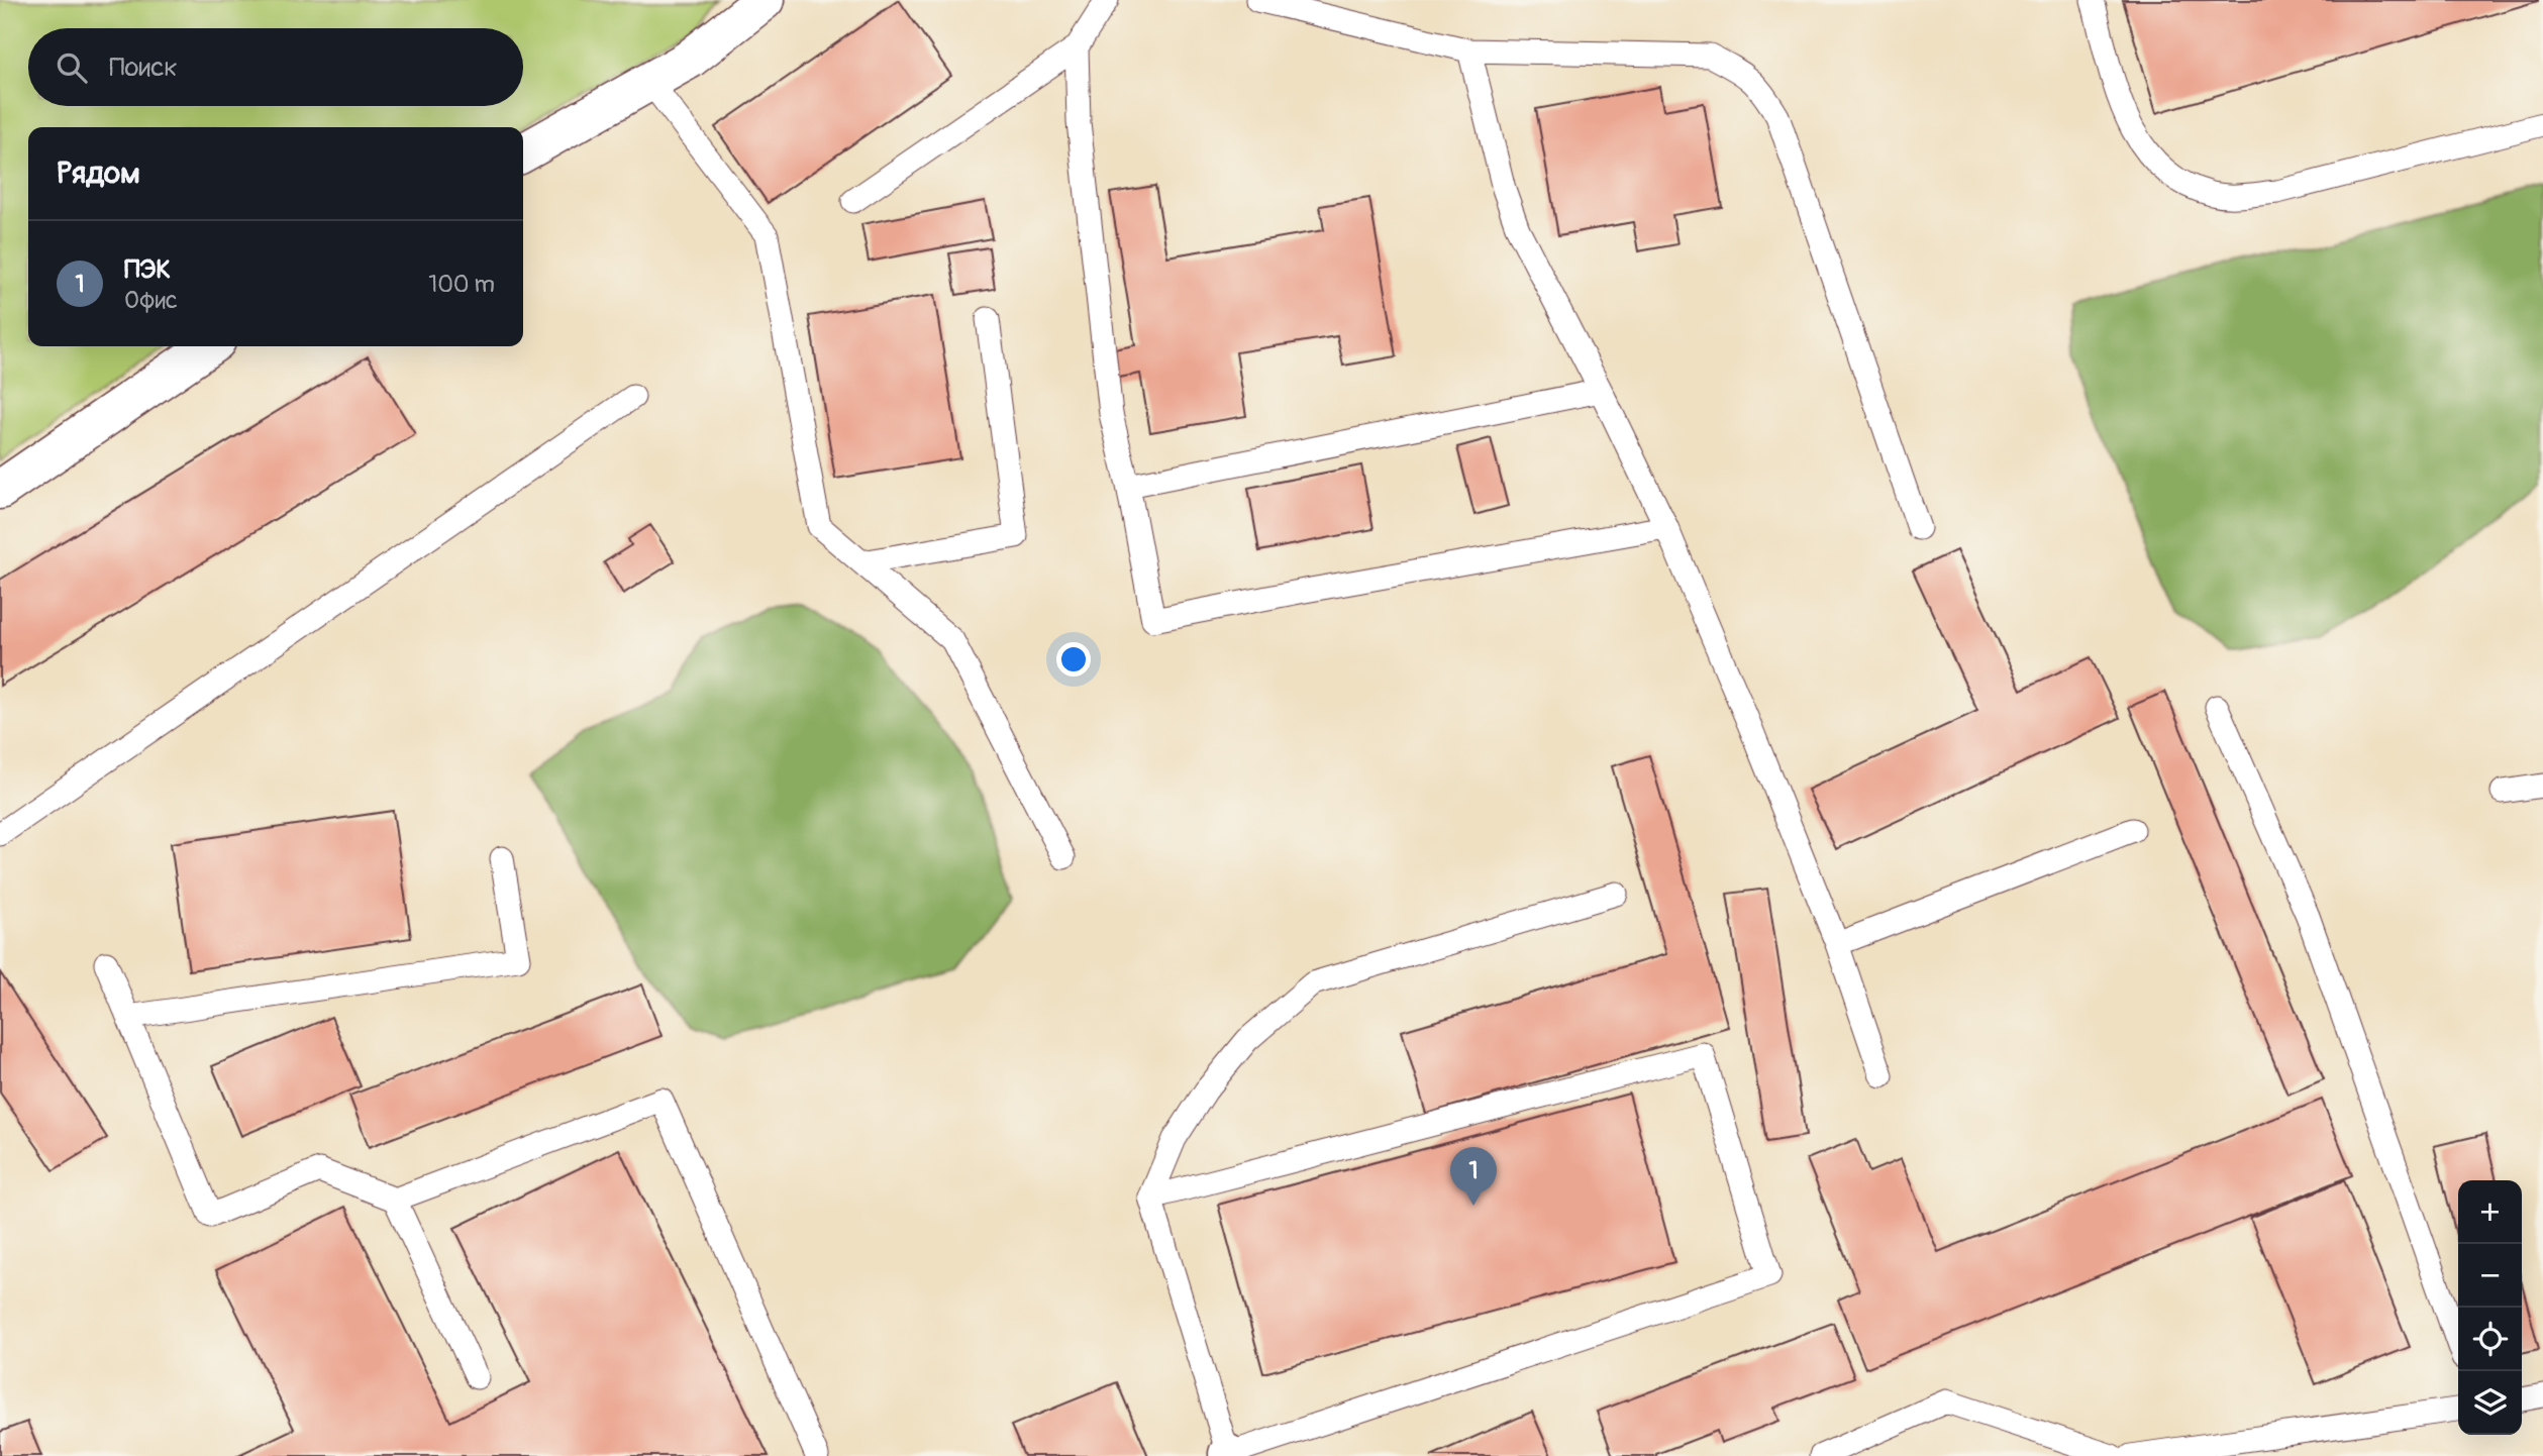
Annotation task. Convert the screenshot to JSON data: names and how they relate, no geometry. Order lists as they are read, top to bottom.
{
  "page": {
    "search": "Поиск",
    "heading": "Рядом",
    "list": [
      {
        "mark": "1",
        "name": "ПЭК",
        "note": "Офис",
        "value": "100 m"
      }
    ],
    "pins": "1",
    "map_buttons": ["+", "−"]
  }
}
